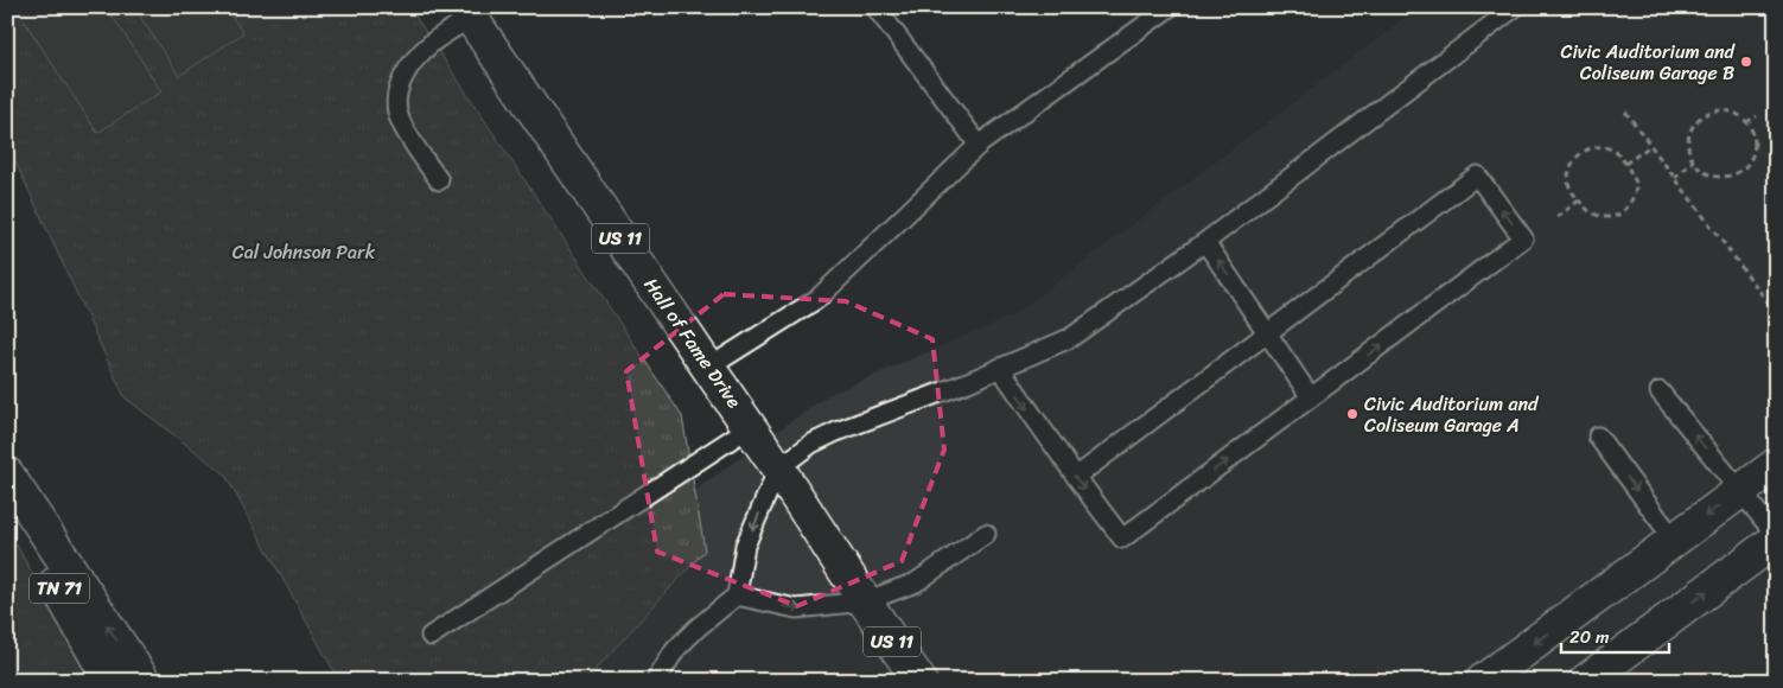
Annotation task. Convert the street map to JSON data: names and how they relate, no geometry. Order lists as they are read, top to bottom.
{
  "streets": {
    "main road": ["US 11", "Hall of Fame Drive", "TN 71"]
  },
  "parks": ["Cal Johnson Park"],
  "places": ["Civic Auditorium and Coliseum Garage B", "Civic Auditorium and Coliseum Garage A"],
  "scale_bar": "20 m"
}
